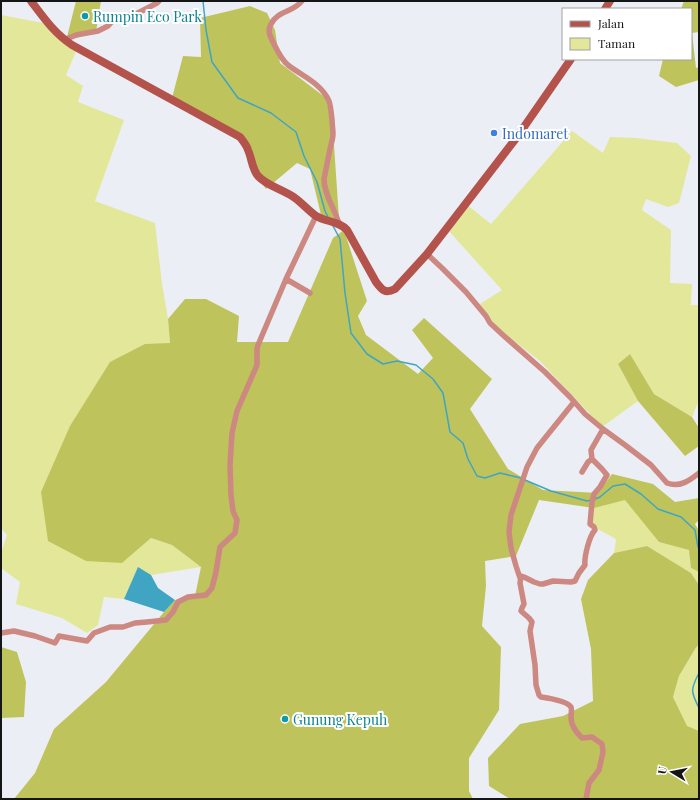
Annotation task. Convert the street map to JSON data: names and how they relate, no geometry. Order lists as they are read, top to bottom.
{
  "places": ["Rumpin Eco Park", "Indomaret", "Gunung Kepuh"],
  "legend": ["Jalan", "Taman"],
  "north": "left"
}
